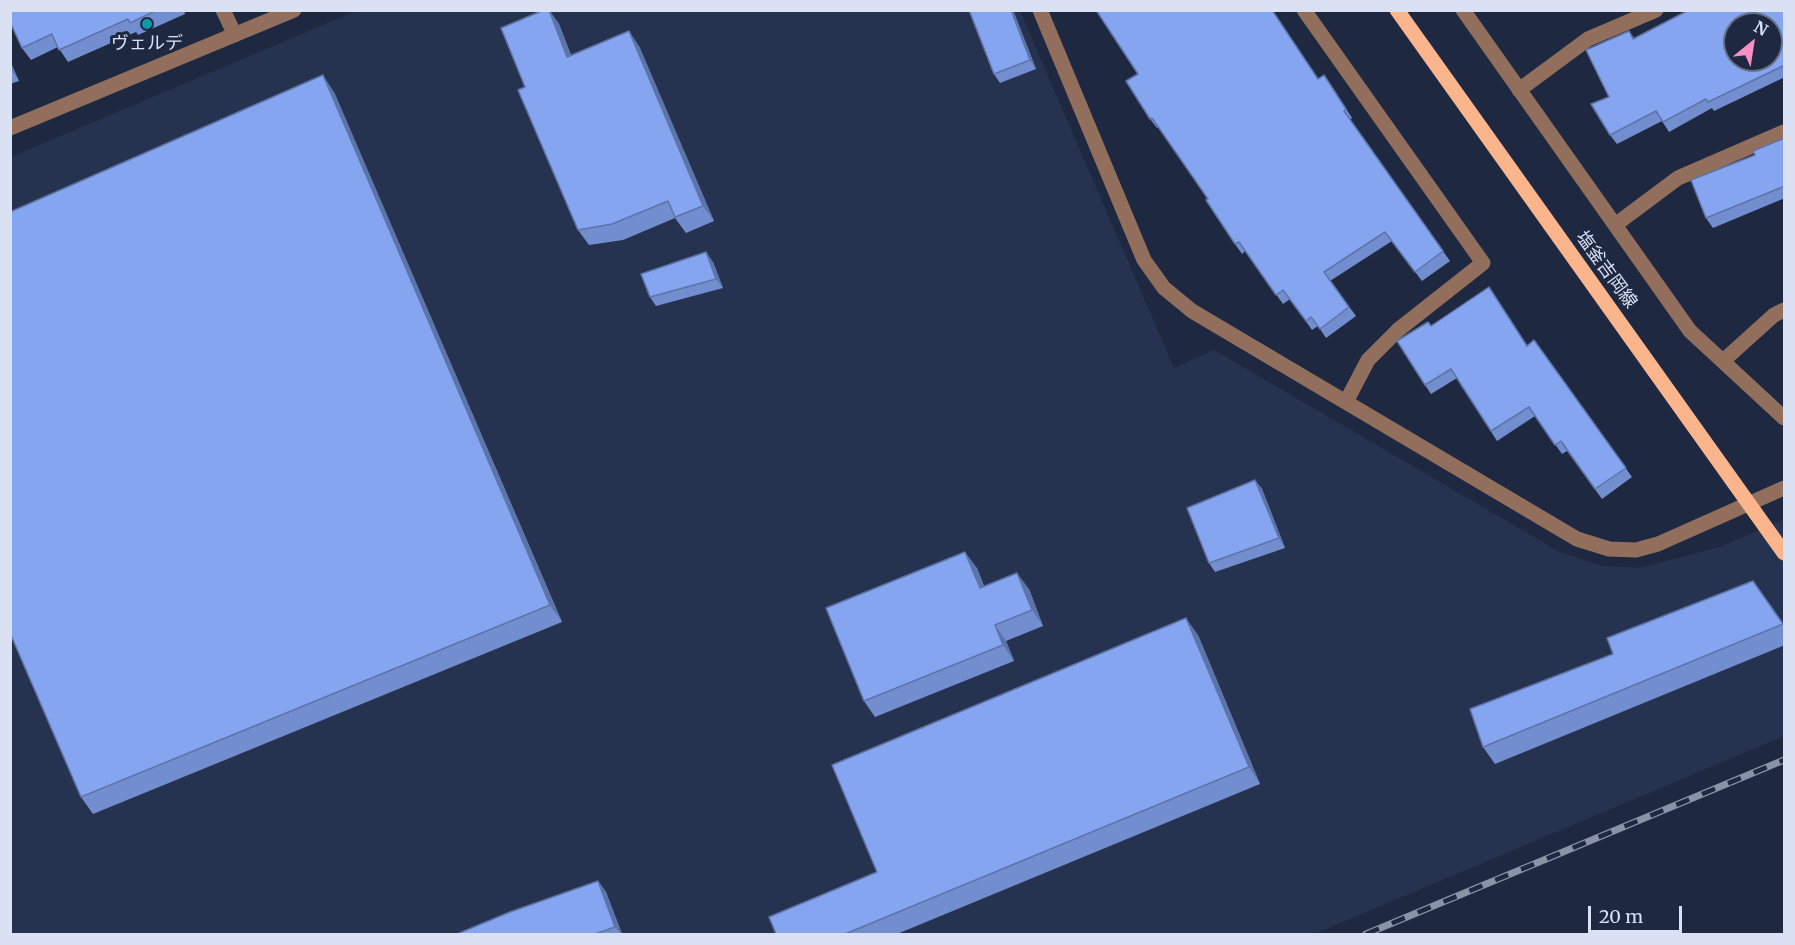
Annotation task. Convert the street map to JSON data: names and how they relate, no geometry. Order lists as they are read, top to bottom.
{
  "streets": {
    "main road": ["塩釜吉岡線"]
  },
  "places": ["ヴェルデ"],
  "scale_bar": "20 m",
  "north": "top right"
}
